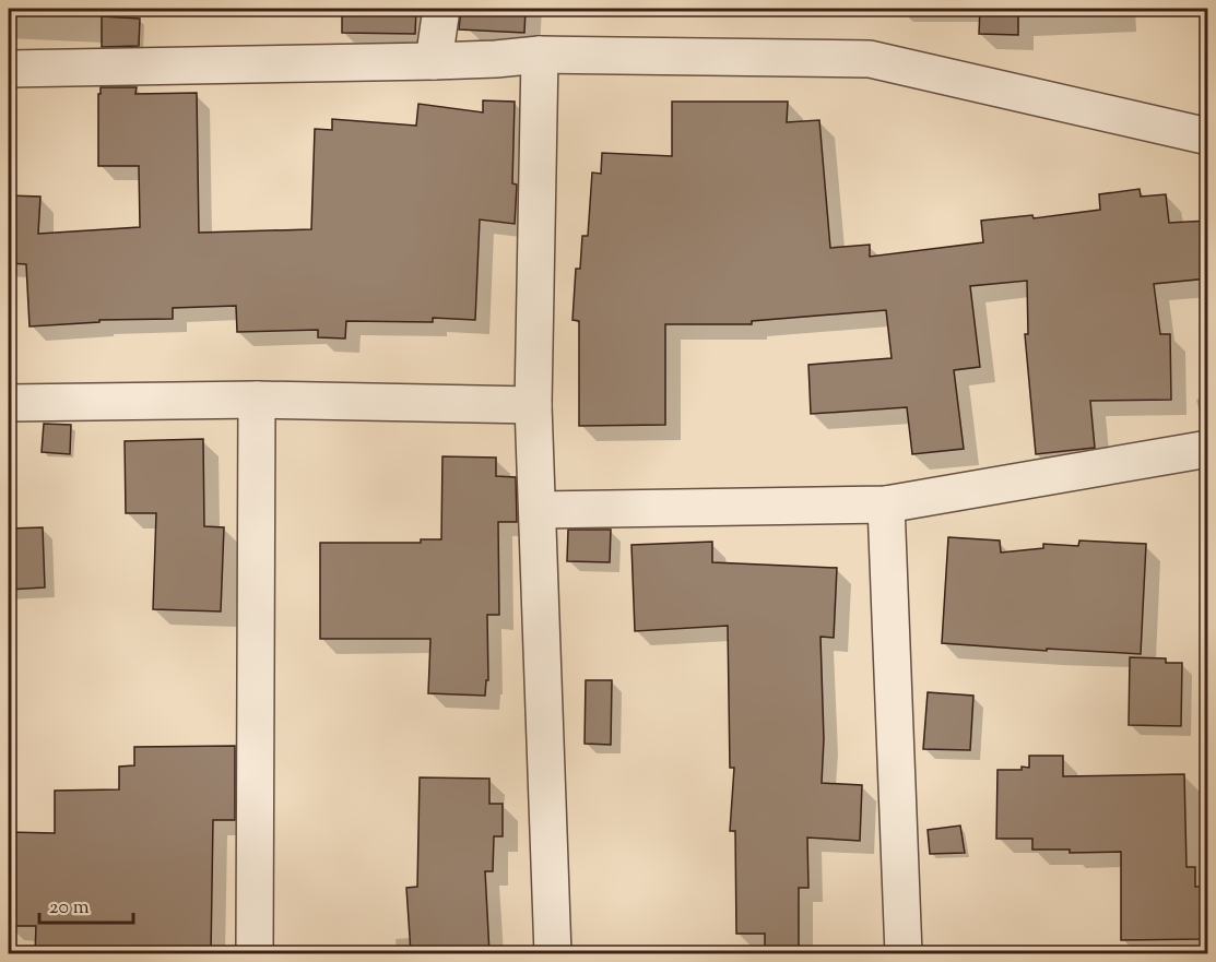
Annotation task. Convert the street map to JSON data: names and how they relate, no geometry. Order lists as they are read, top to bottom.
{
  "scale_bar": "20 m"
}
